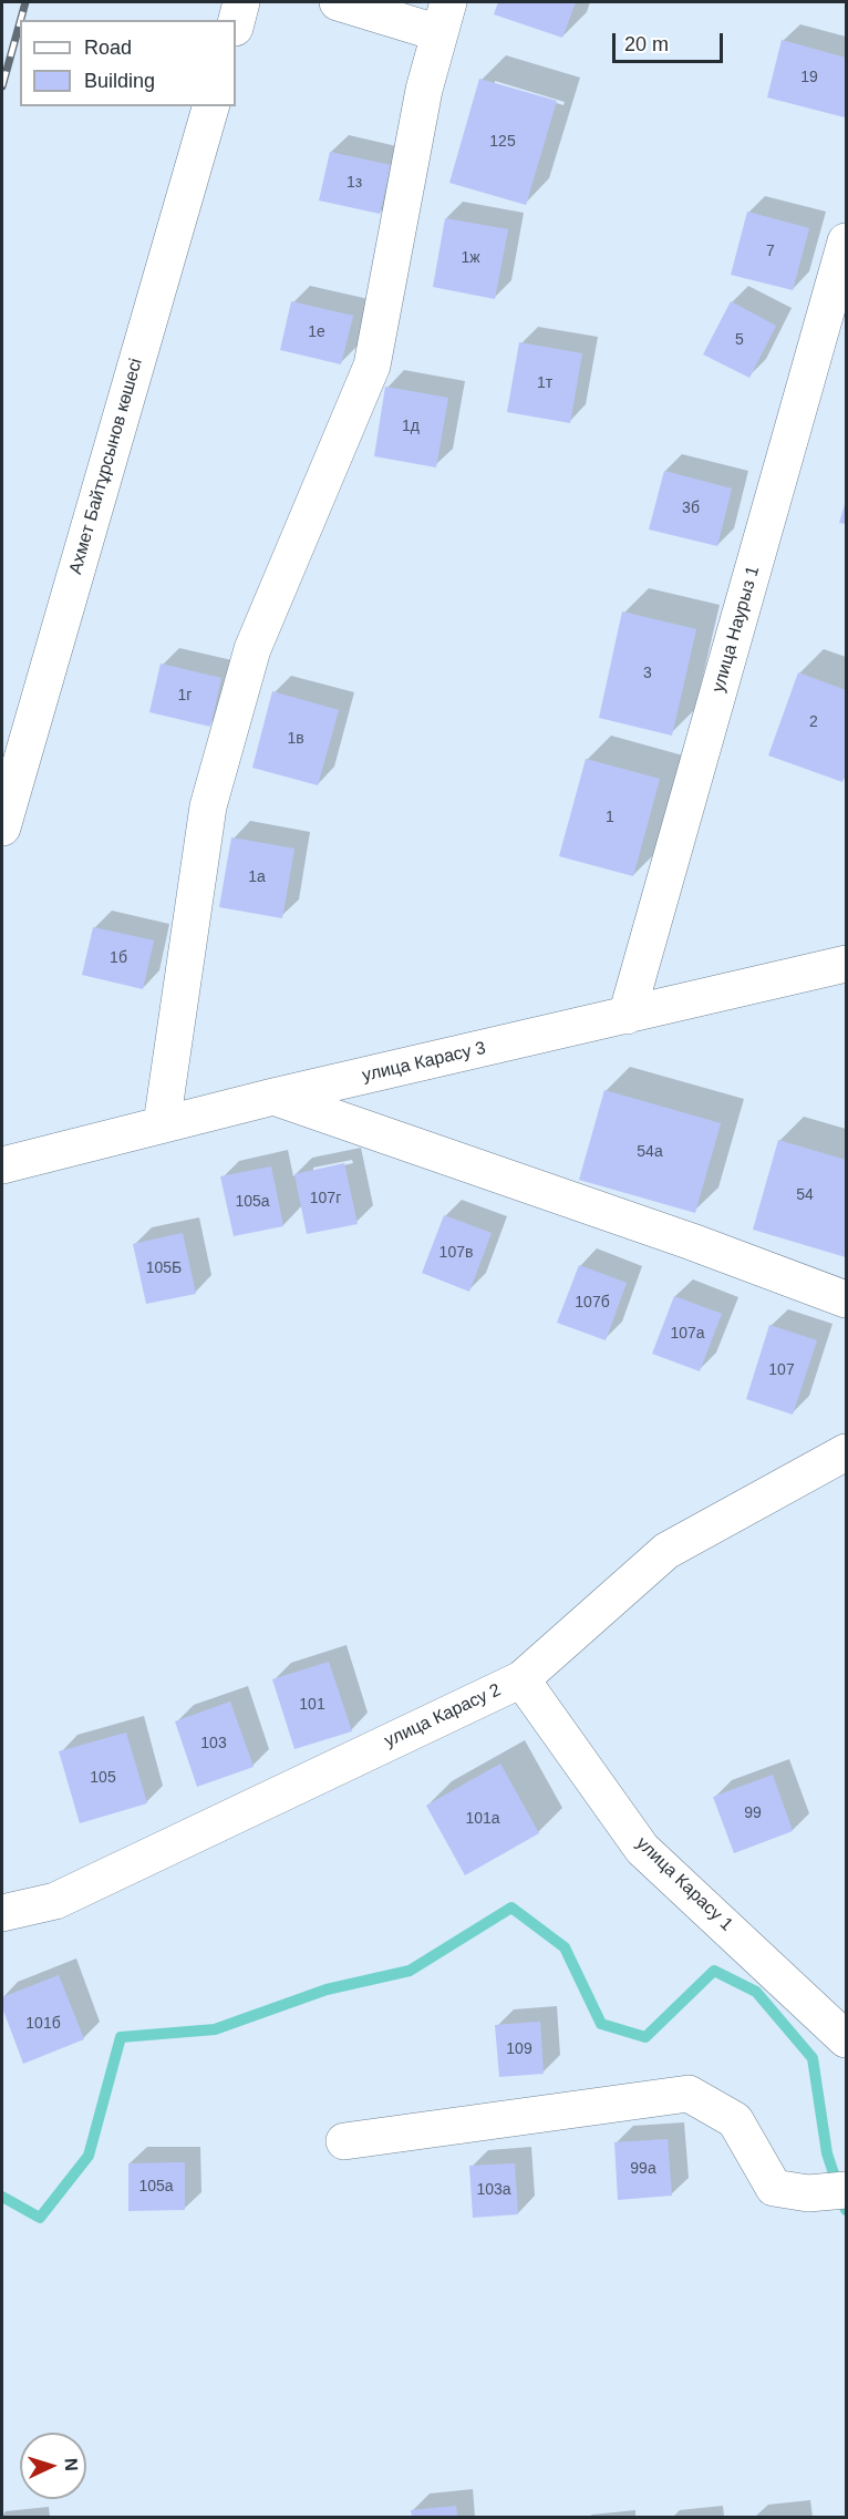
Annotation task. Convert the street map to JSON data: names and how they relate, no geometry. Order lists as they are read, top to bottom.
{
  "streets": {
    "street": [
      "Ахмет Байтұрсынов көшесі",
      "улица Наурыз 1",
      "улица Карасу 3",
      "улица Карасу 2",
      "улица Карасу 1"
    ]
  },
  "crossings": [
    ["улица Наурыз 1", "улица Карасу 3"],
    ["улица Карасу 2", "улица Карасу 1"]
  ],
  "house_numbers": [
    "19",
    "125",
    "1з",
    "7",
    "1ж",
    "1е",
    "5",
    "1т",
    "1д",
    "3б",
    "3",
    "1г",
    "2",
    "1в",
    "1",
    "1а",
    "1б",
    "54а",
    "54",
    "107г",
    "105а",
    "107в",
    "105Б",
    "107б",
    "107а",
    "107",
    "101",
    "103",
    "105",
    "99",
    "101а",
    "101б",
    "109",
    "99а",
    "105а",
    "103а"
  ],
  "legend": ["Road", "Building"],
  "scale_bar": "20 m",
  "north": "right"
}
